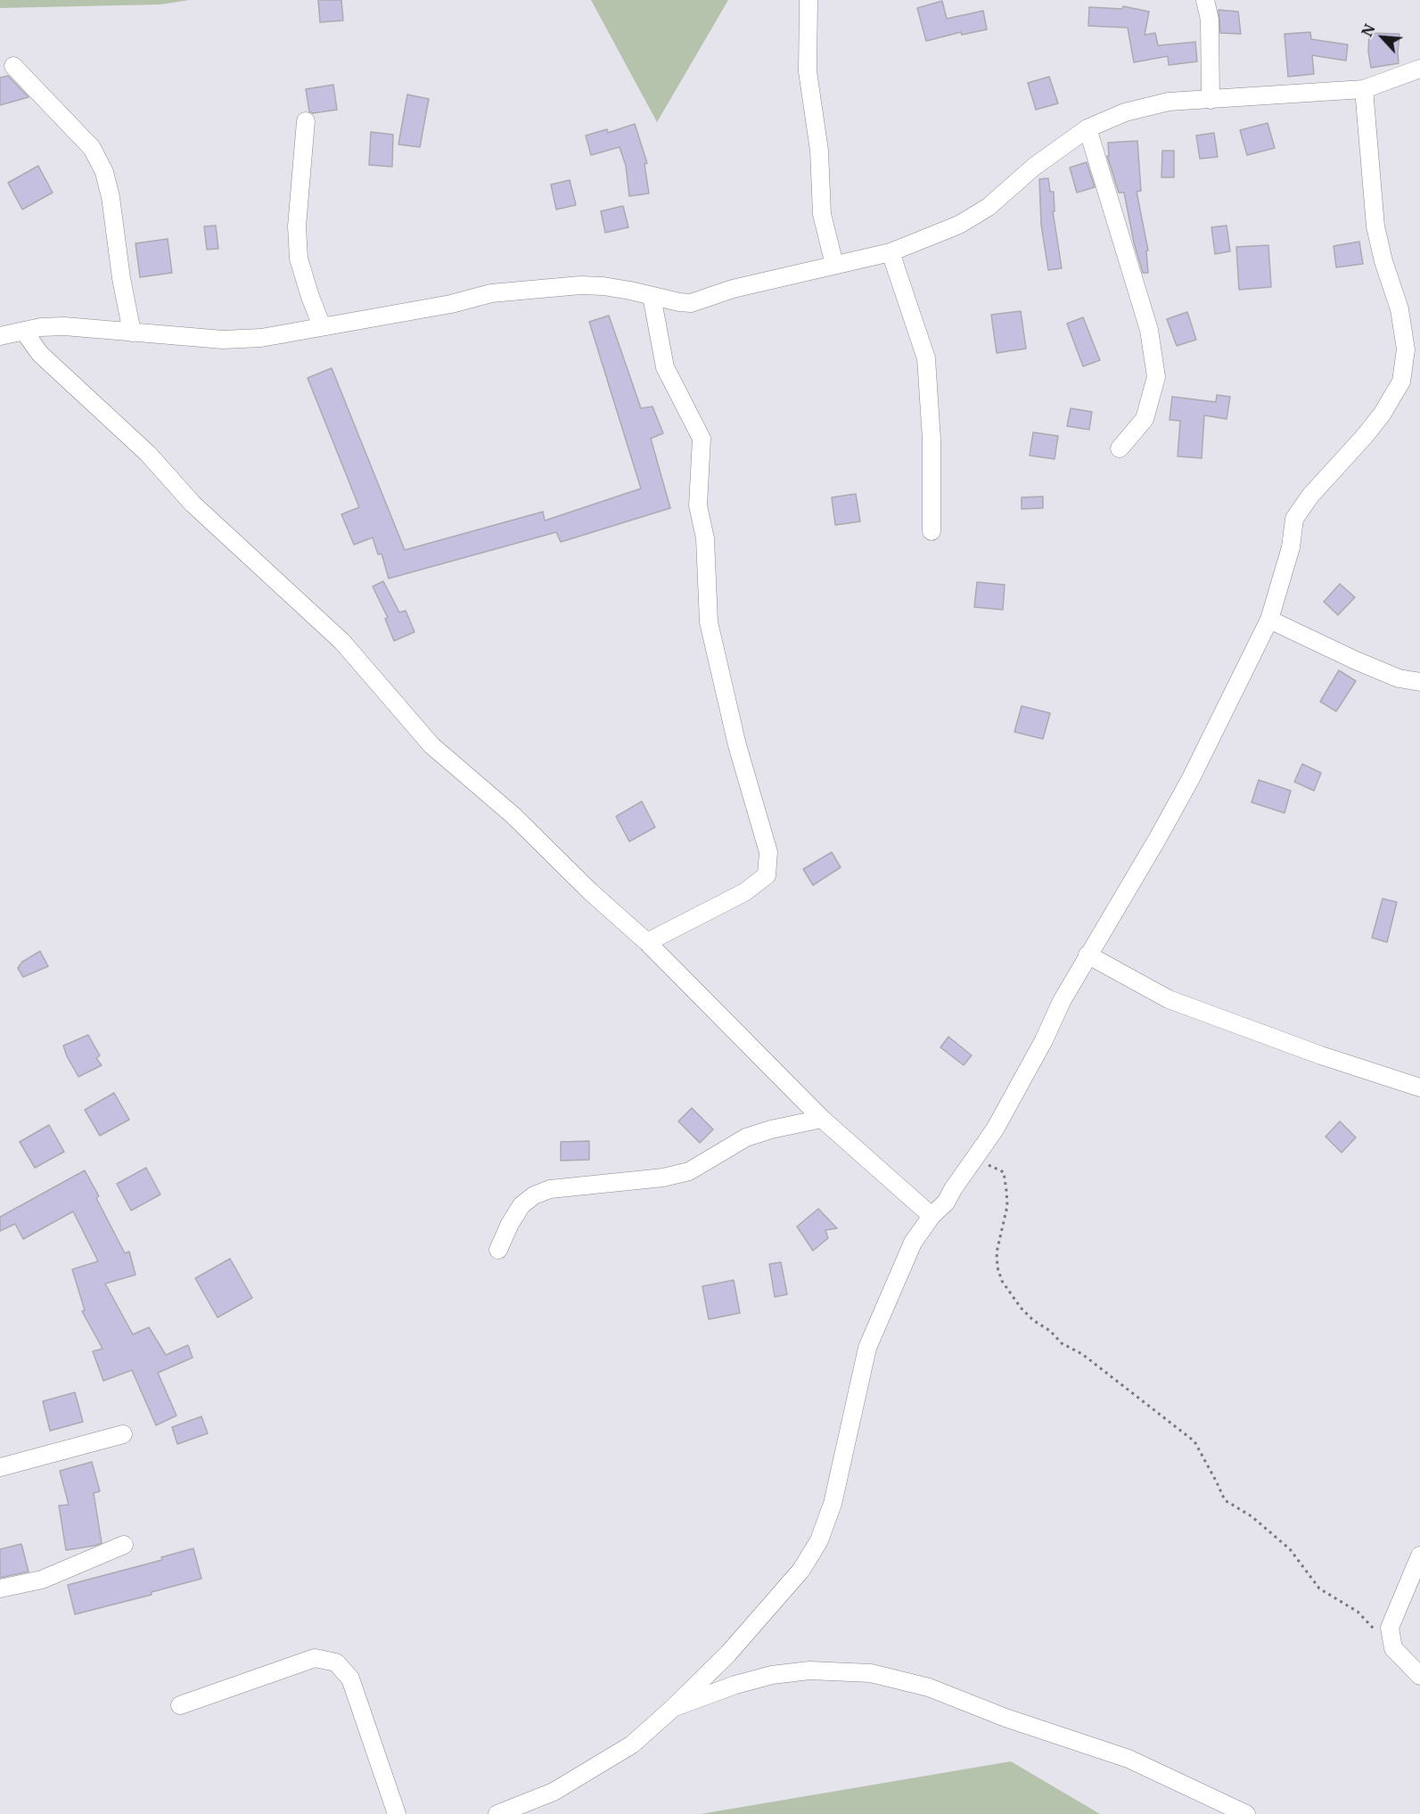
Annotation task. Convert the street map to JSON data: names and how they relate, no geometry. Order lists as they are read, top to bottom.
{
  "north": "top left"
}
